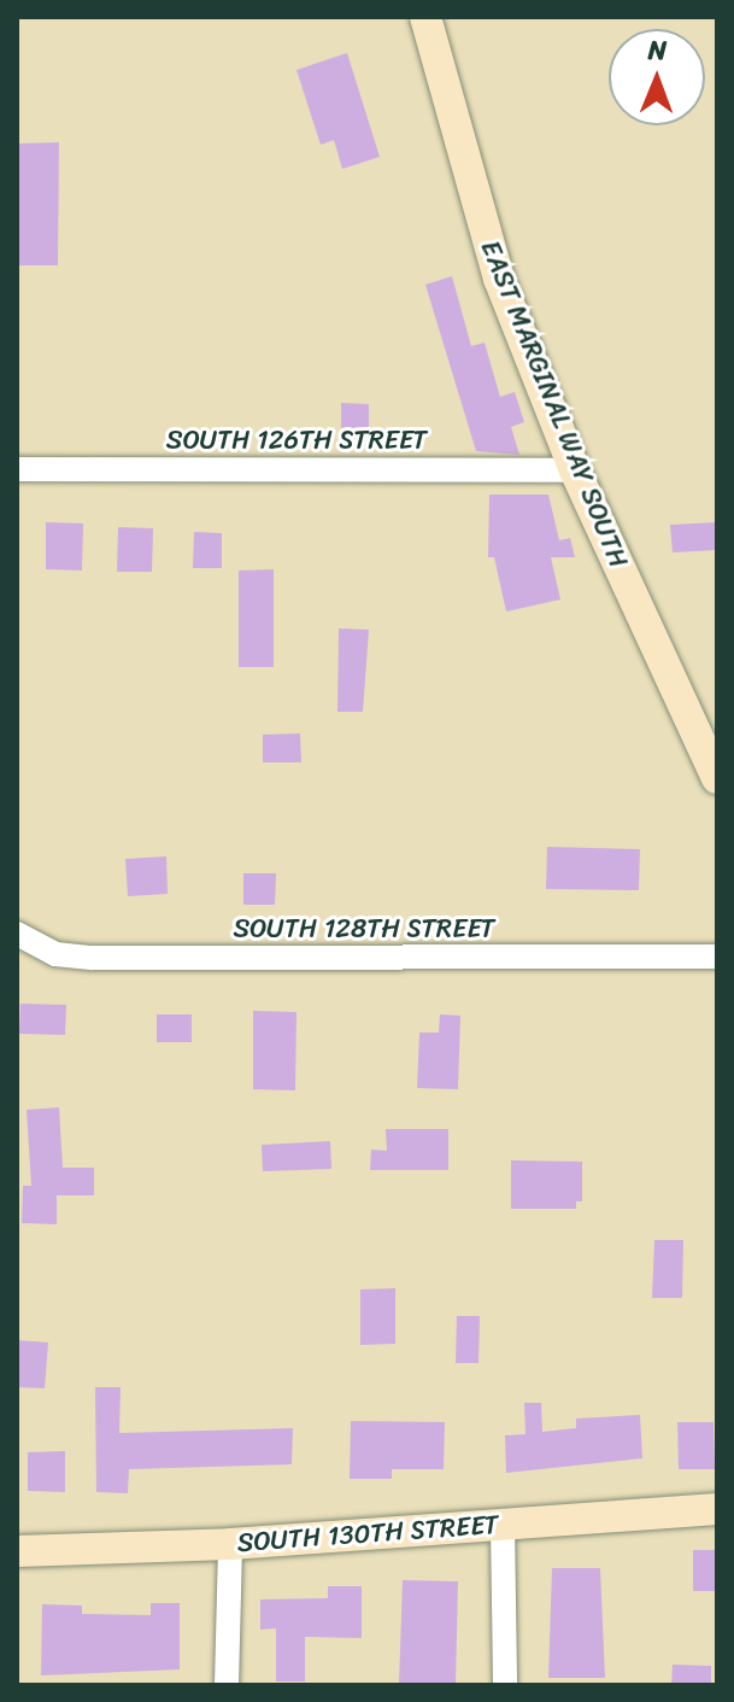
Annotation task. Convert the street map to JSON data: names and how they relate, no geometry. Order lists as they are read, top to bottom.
{
  "streets": {
    "street": [
      "EAST MARGINAL WAY SOUTH",
      "SOUTH 126TH STREET",
      "SOUTH 128TH STREET",
      "SOUTH 130TH STREET"
    ]
  },
  "crossings": [
    ["EAST MARGINAL WAY SOUTH", "SOUTH 126TH STREET"]
  ],
  "north": "top"
}
